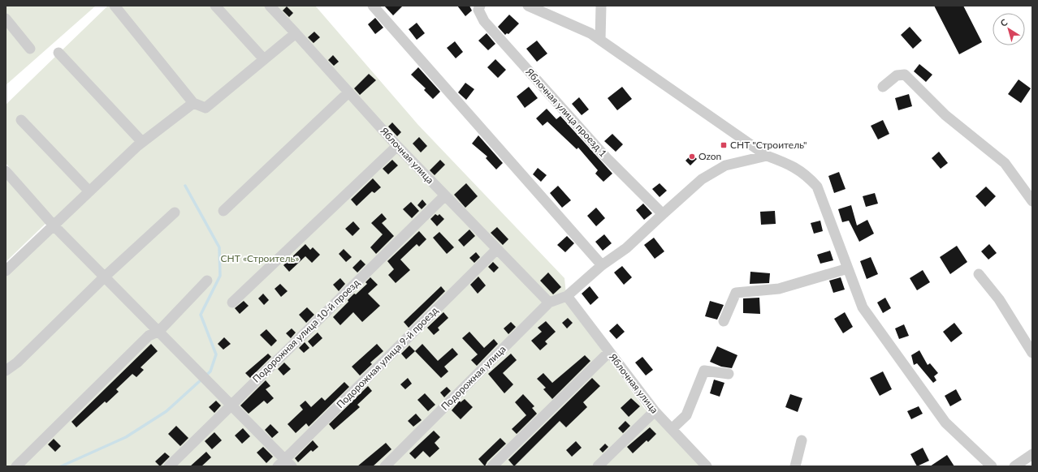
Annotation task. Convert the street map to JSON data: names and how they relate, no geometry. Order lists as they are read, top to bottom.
{
  "streets": {
    "street": [
      "Яблочная улица проезд 1",
      "Яблочная улица",
      "Подорожная улица 10-й проезд",
      "Подорожная улица 9-й проезд",
      "Подорожная улица"
    ]
  },
  "crossings": [
    ["Яблочная улица", "Подорожная улица 10-й проезд"],
    ["Яблочная улица", "Подорожная улица 9-й проезд"],
    ["Яблочная улица", "Подорожная улица"]
  ],
  "parks": ["СНТ «Строитель»"],
  "places": {
    "transit": ["СНТ \"Строитель\""],
    "other": ["Ozon"]
  },
  "north": "top left"
}
